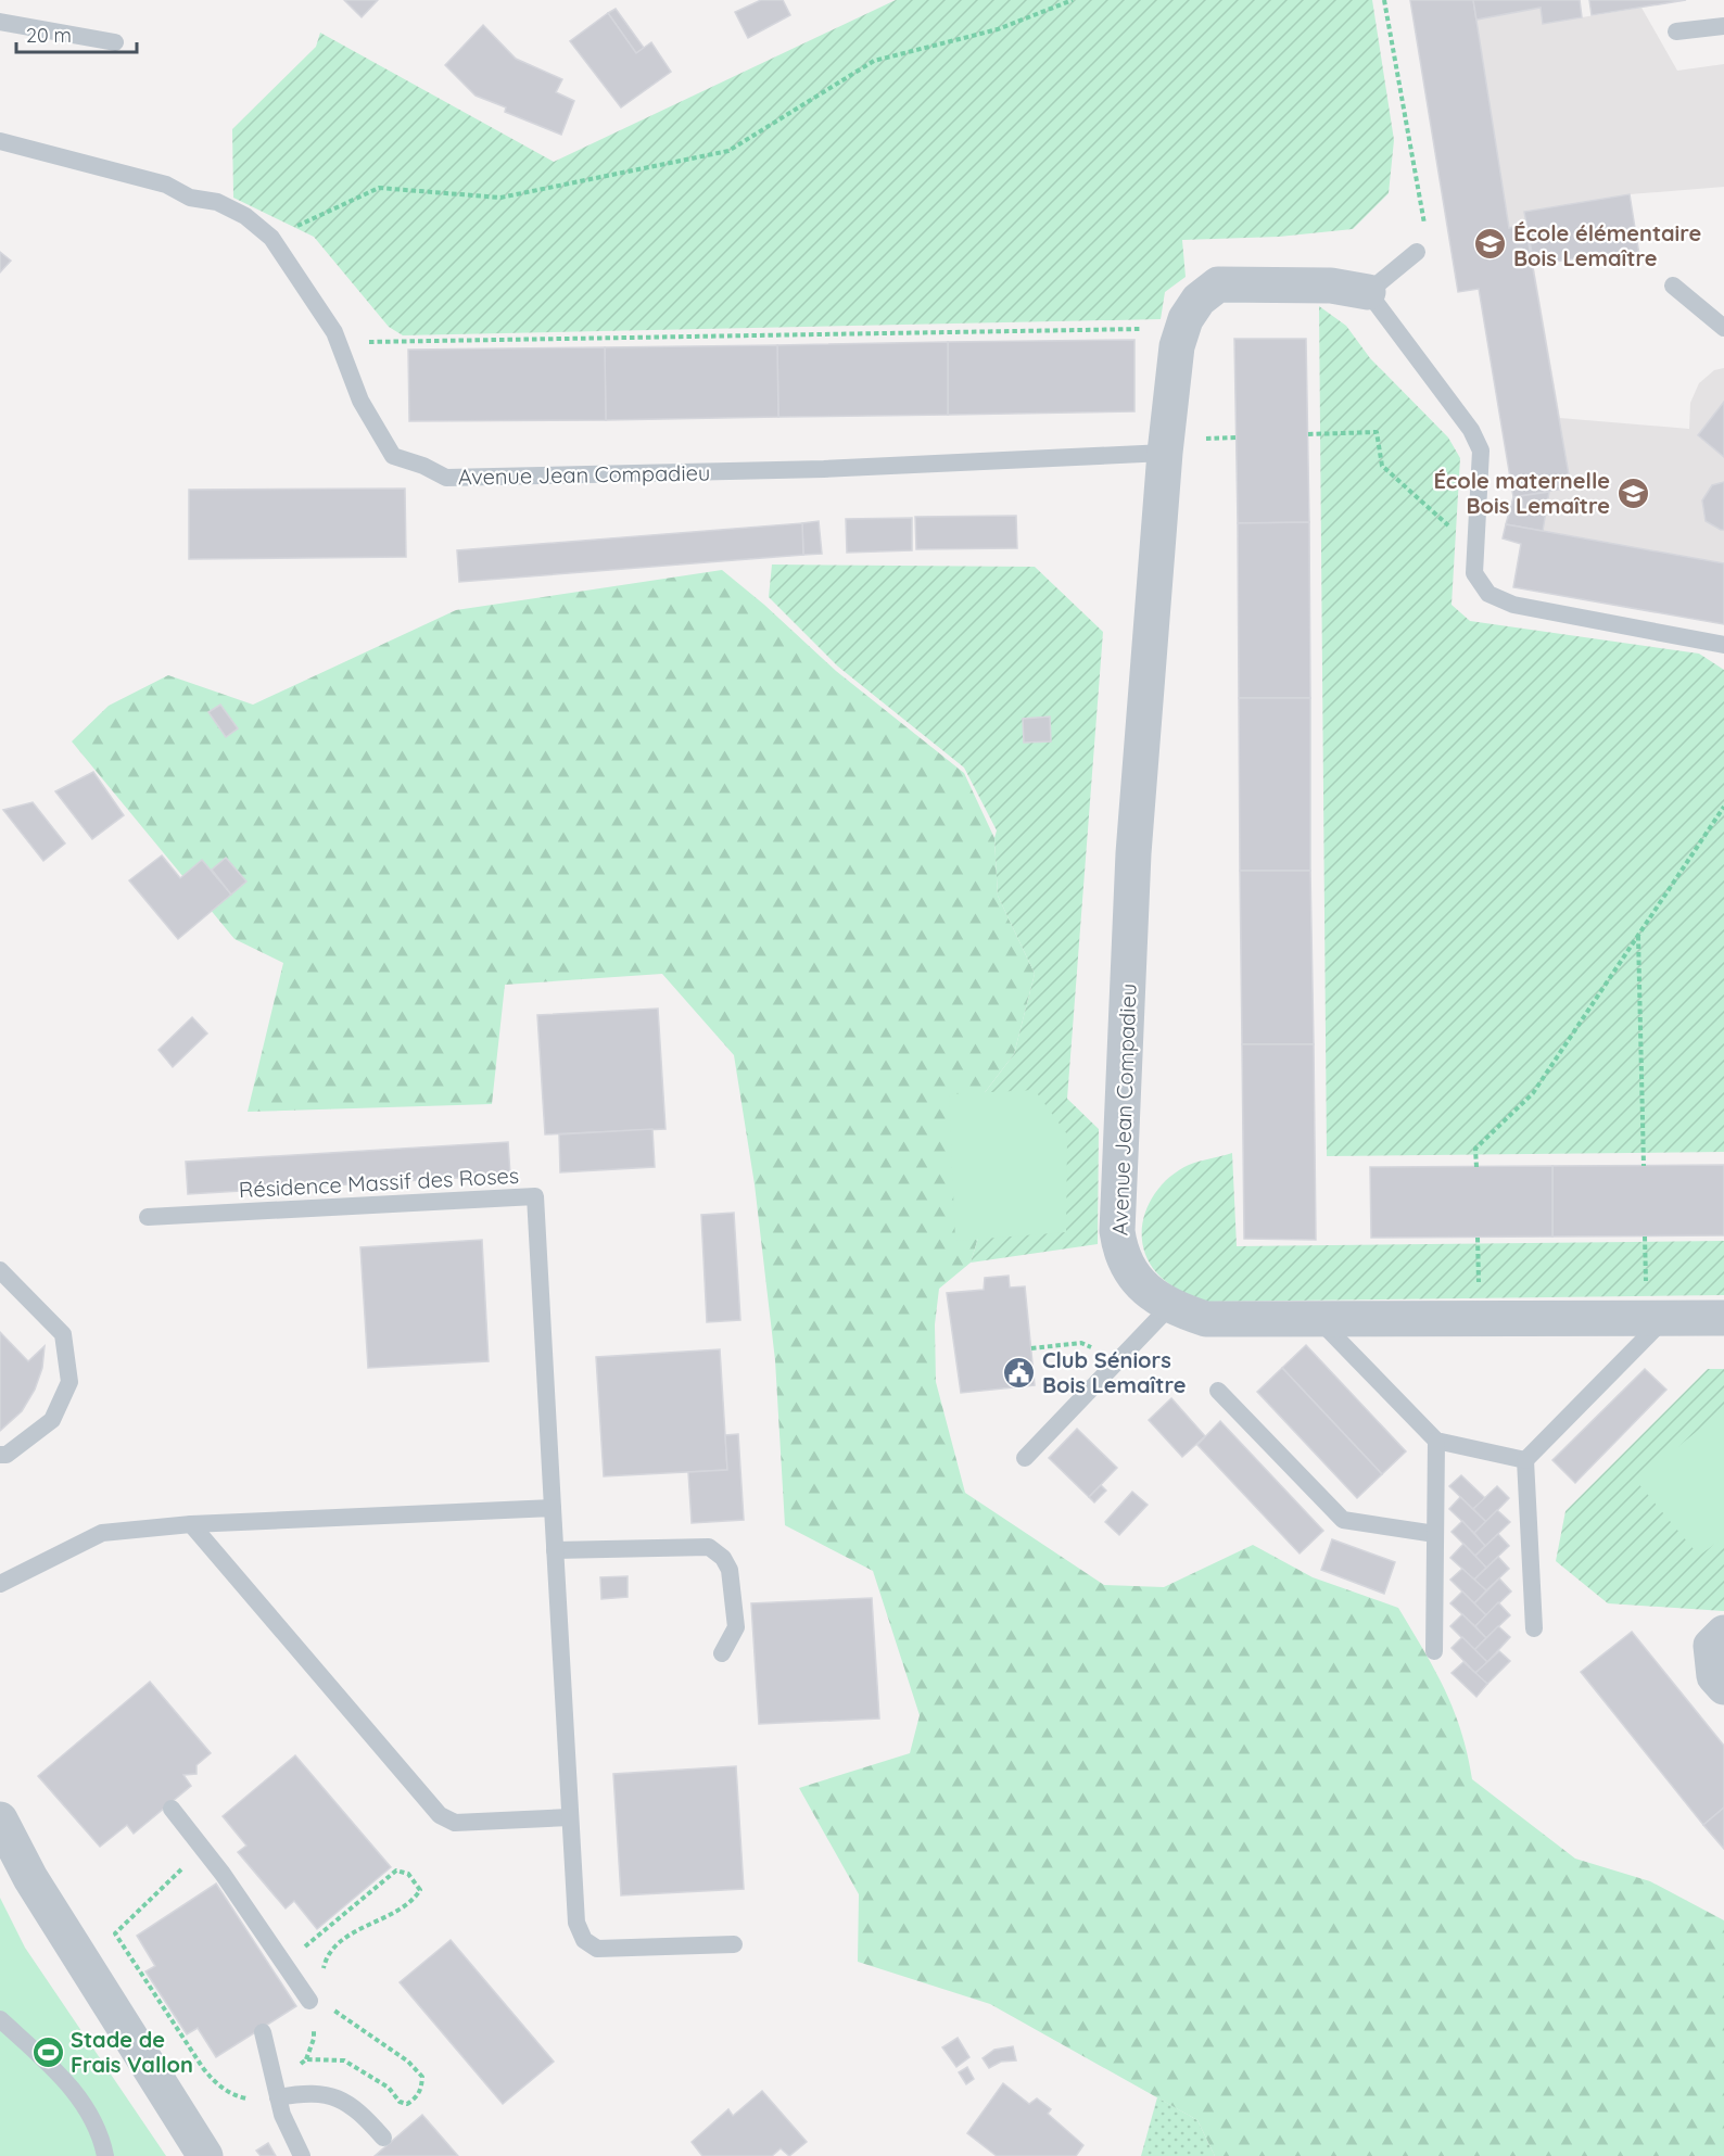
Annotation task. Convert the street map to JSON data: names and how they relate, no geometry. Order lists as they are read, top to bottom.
{
  "streets": {
    "street": ["Avenue Jean Compadieu"],
    "lane": ["Résidence Massif des Roses"]
  },
  "places": {
    "school or university": ["École élémentaire Bois Lemaître", "École maternelle Bois Lemaître"],
    "public building": ["Club Séniors Bois Lemaître"],
    "sports": ["Stade de Frais Vallon"]
  },
  "scale_bar": "20 m"
}
